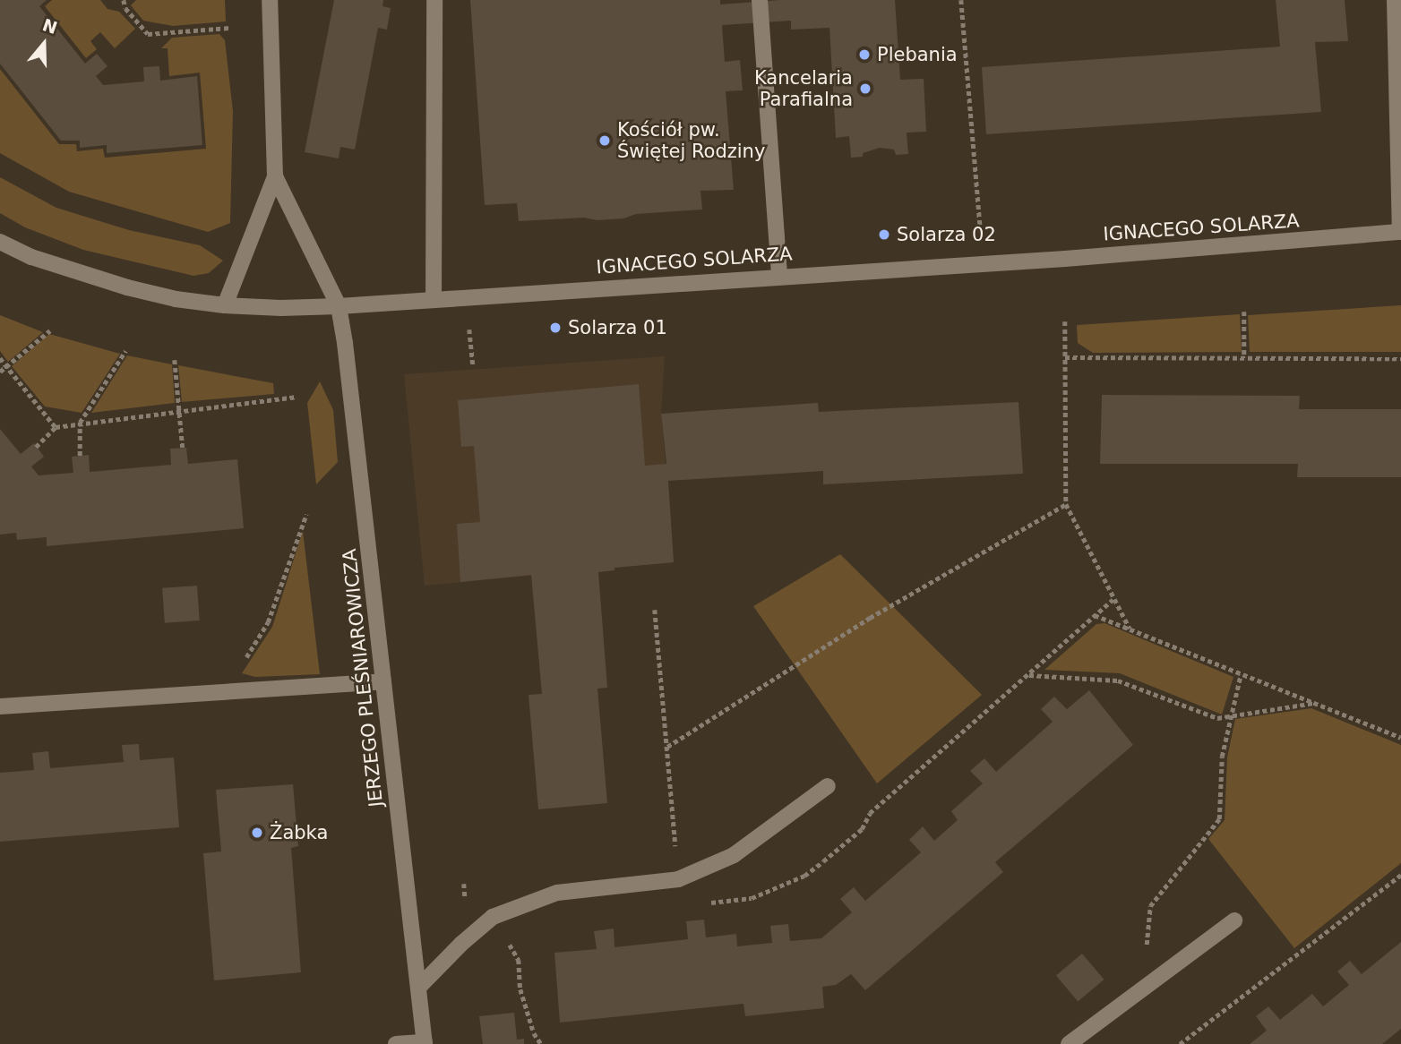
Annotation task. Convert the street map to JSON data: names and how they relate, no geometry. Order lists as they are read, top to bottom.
{
  "streets": {
    "street": ["IGNACEGO SOLARZA", "JERZEGO PLEŚNIAROWICZA"]
  },
  "crossings": [
    ["IGNACEGO SOLARZA", "JERZEGO PLEŚNIAROWICZA"]
  ],
  "places": [
    "Plebania",
    "Kancelaria Parafialna",
    "Kościół pw. Świętej Rodziny",
    "Solarza 02",
    "Solarza 01",
    "Żabka"
  ],
  "north": "top"
}
